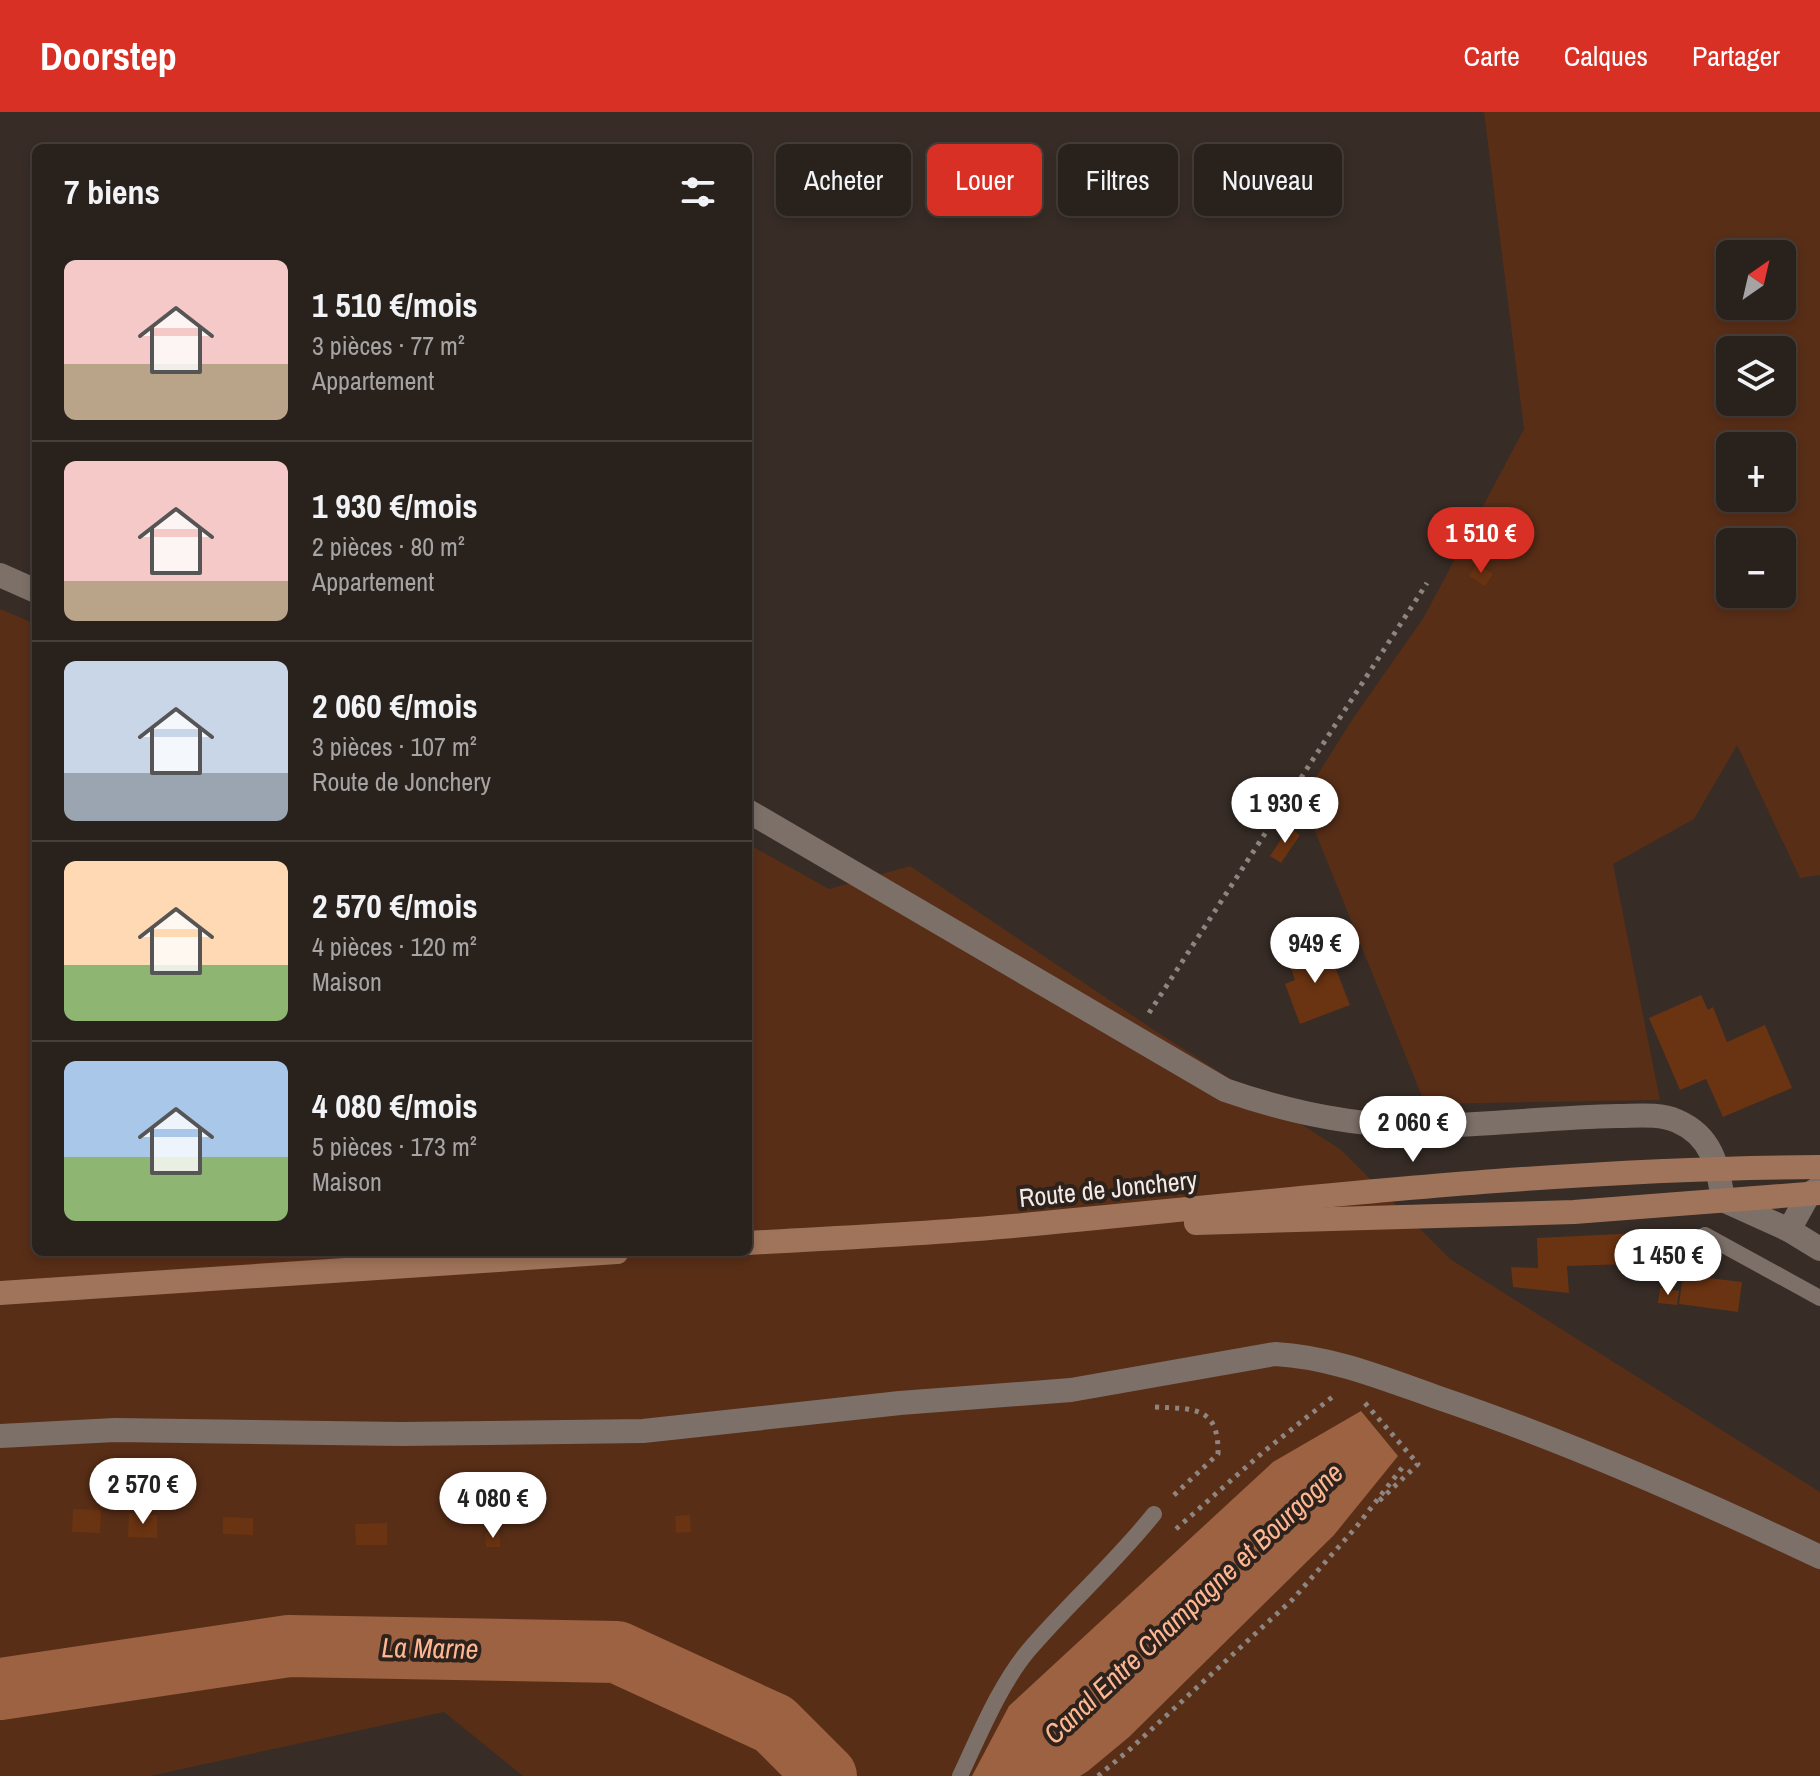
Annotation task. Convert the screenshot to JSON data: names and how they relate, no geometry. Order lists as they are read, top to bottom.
{
  "streets": {
    "main road": ["Route de Jonchery"]
  },
  "water": ["Canal Entre Champagne et Bourgogne", "La Marne"],
  "north": "top right",
  "page": {
    "header": "Doorstep",
    "nav": ["Carte", "Calques", "Partager"],
    "chip": [
      "Acheter",
      "Louer",
      "Filtres",
      "Nouveau"
    ],
    "heading": "7 biens",
    "map_buttons": ["+", "−"],
    "list": [
      {
        "name": "1 510 €/mois",
        "note": "3 pièces · 77 m² · Appartement"
      },
      {
        "name": "1 930 €/mois",
        "note": "2 pièces · 80 m² · Appartement"
      },
      {
        "name": "2 060 €/mois",
        "note": "3 pièces · 107 m² · Route de Jonchery"
      },
      {
        "name": "2 570 €/mois",
        "note": "4 pièces · 120 m² · Maison"
      },
      {
        "name": "4 080 €/mois",
        "note": "5 pièces · 173 m² · Maison"
      }
    ],
    "price": [
      "1 510 €",
      "1 930 €",
      "949 €",
      "2 060 €",
      "1 450 €",
      "2 570 €",
      "4 080 €"
    ]
  }
}
